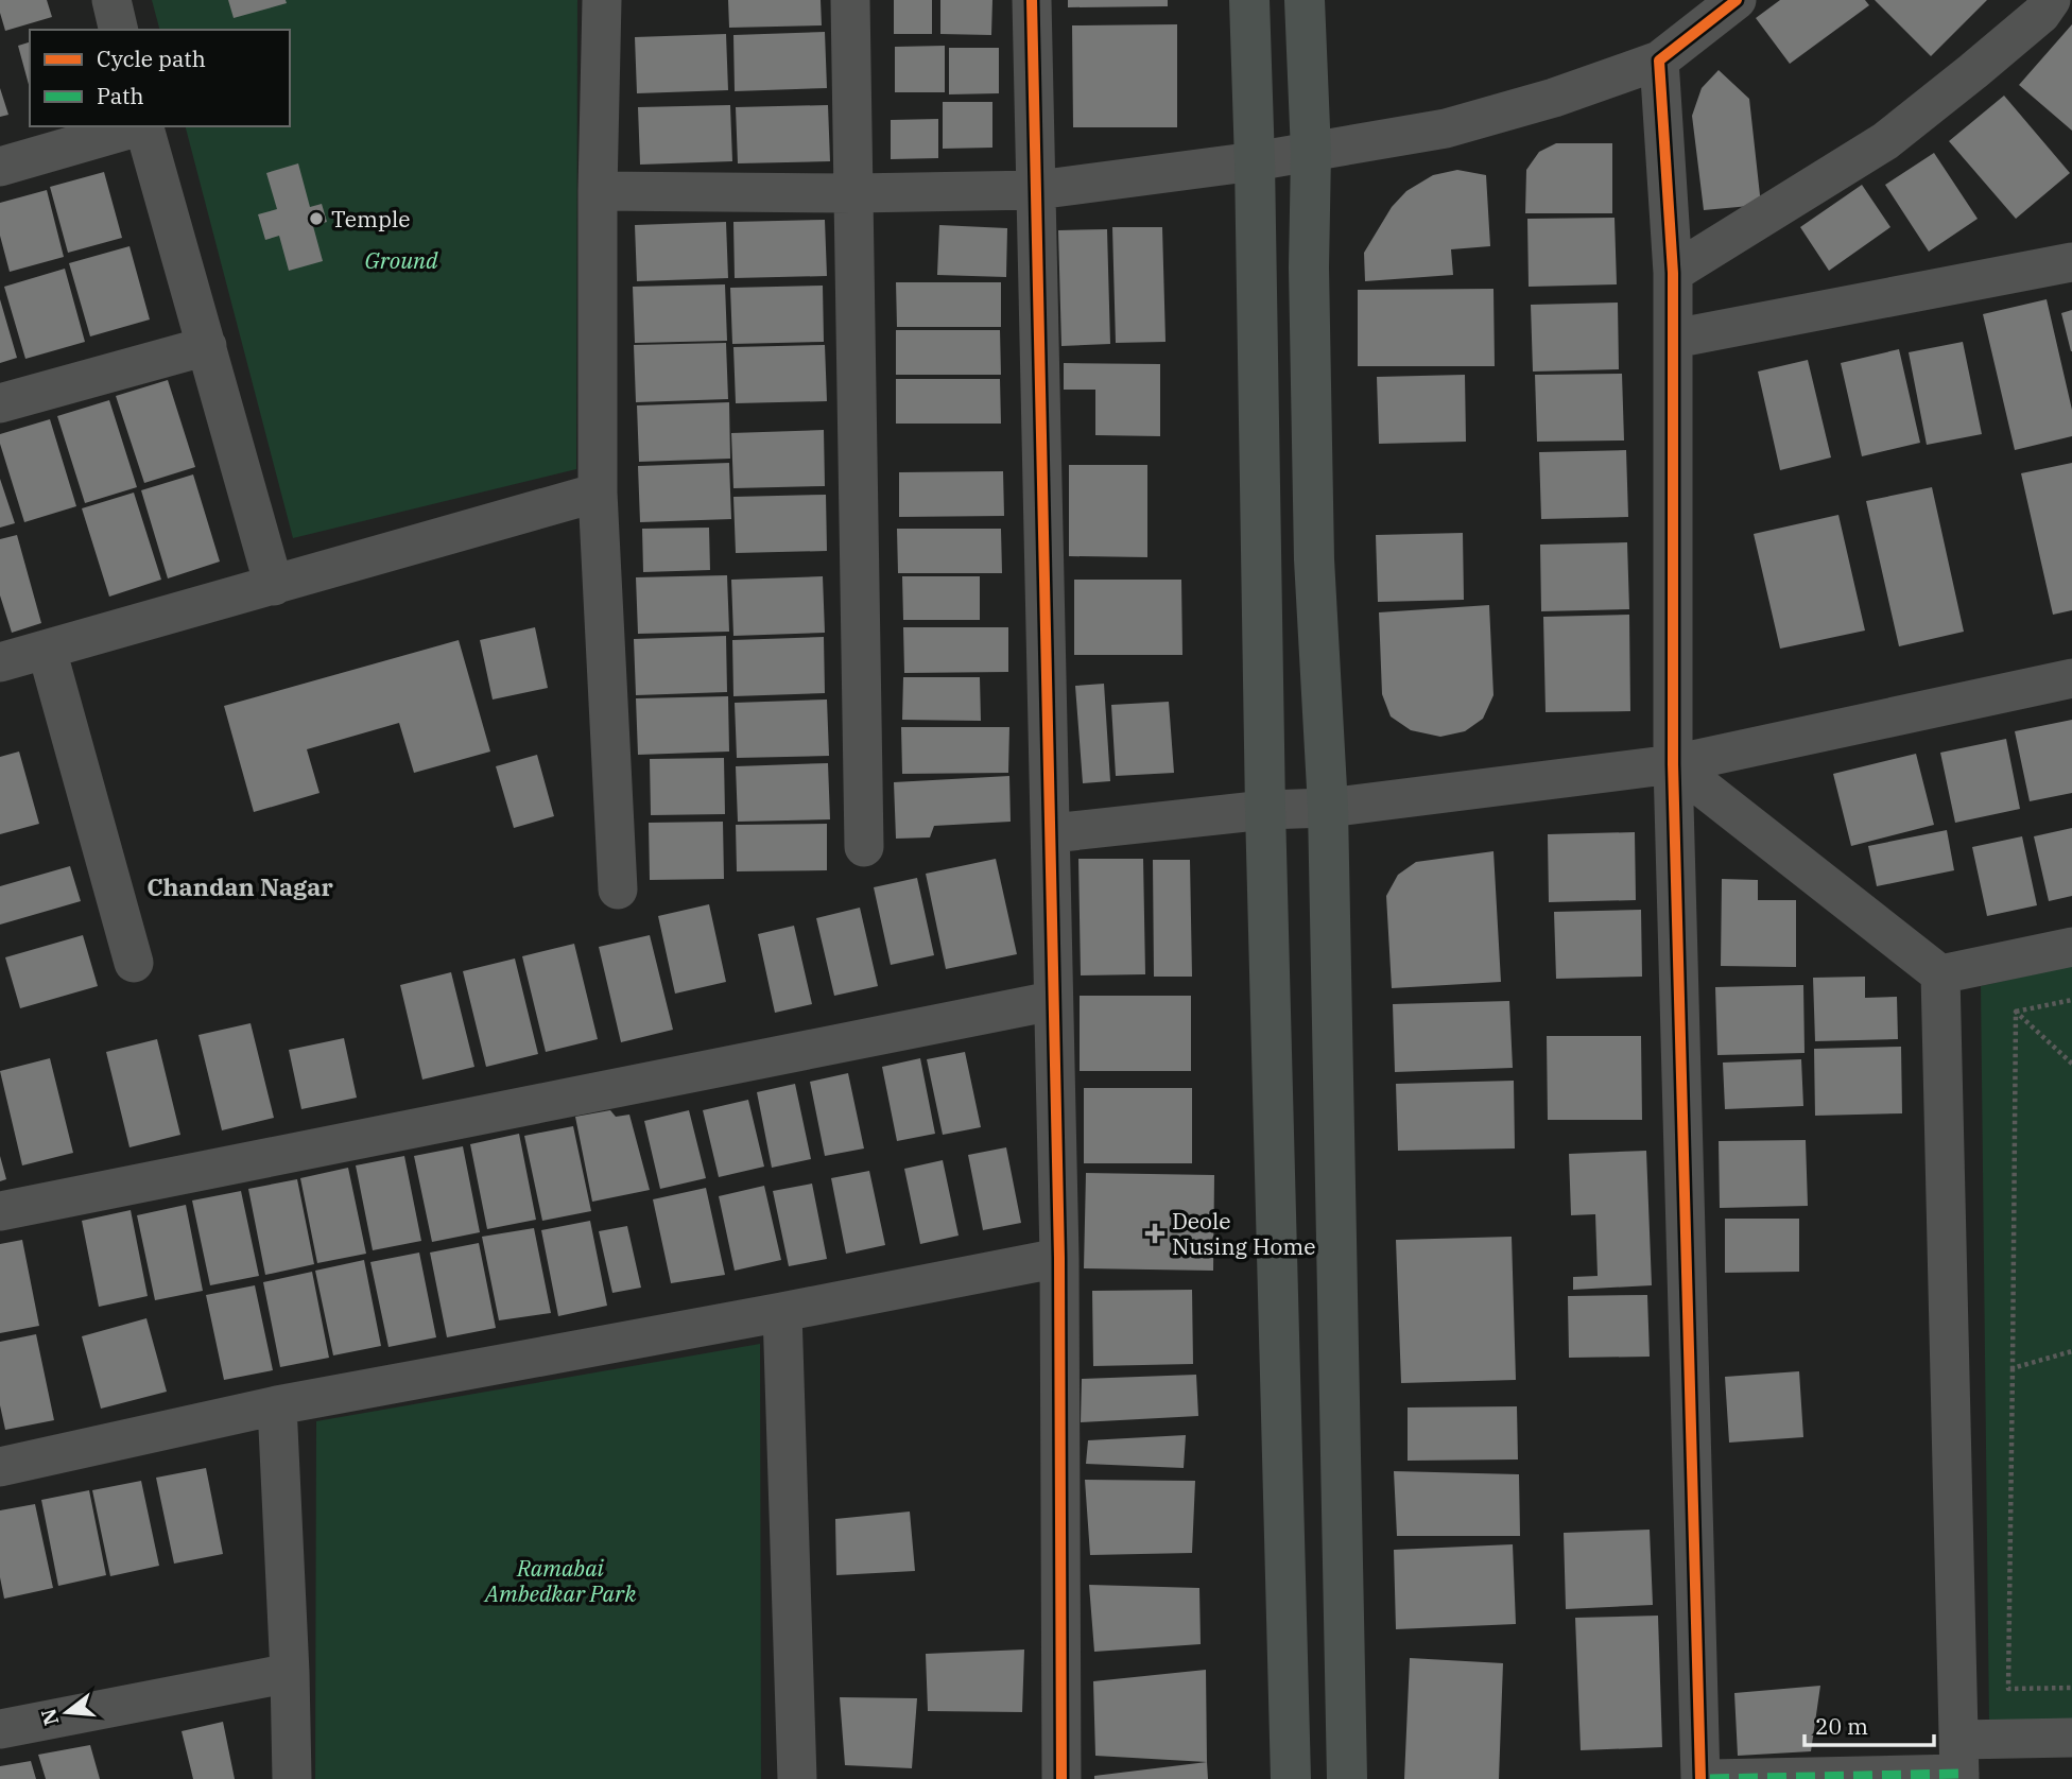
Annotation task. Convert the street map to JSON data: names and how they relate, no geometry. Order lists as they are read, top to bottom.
{
  "districts": ["Chandan Nagar"],
  "parks": ["Ground", "Ramabai Ambedkar Park"],
  "places": {
    "other": ["Temple"],
    "health": ["Deole Nusing Home"]
  },
  "legend": ["Cycle path", "Path"],
  "scale_bar": "20 m",
  "north": "left"
}
